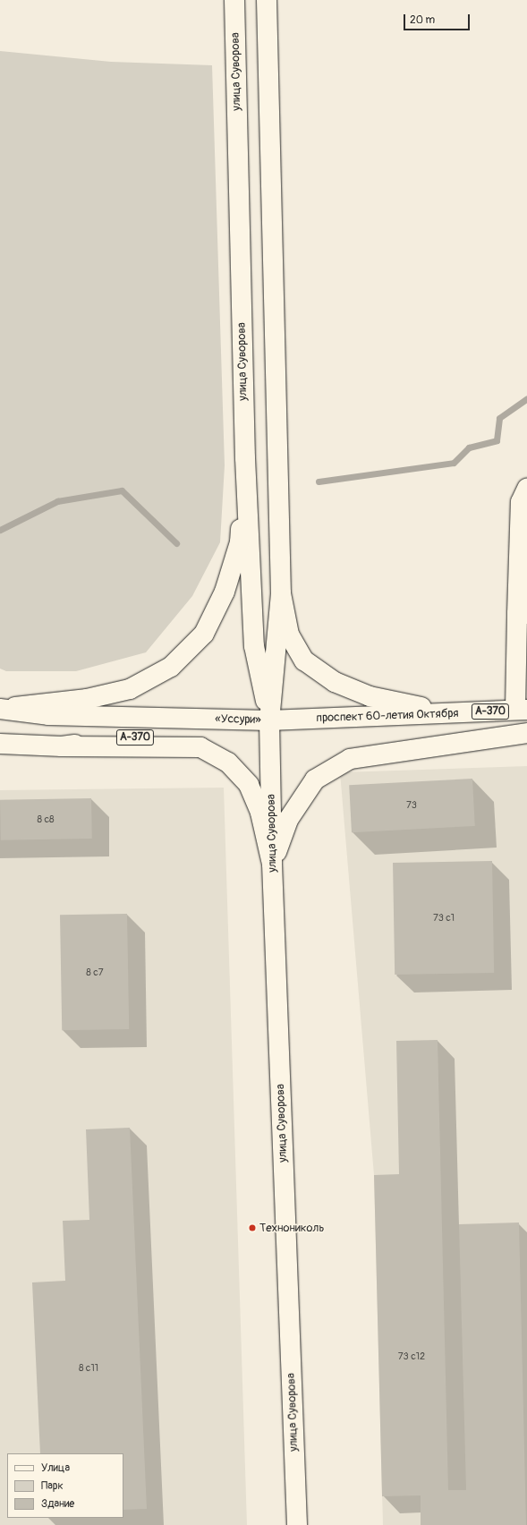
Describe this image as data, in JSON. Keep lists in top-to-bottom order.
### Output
{
  "streets": {
    "main road": [
      "улица Суворова",
      "А-370",
      "проспект 60-летия Октября",
      "«Уссури»"
    ]
  },
  "crossings": [
    ["улица Суворова", "проспект 60-летия Октября"],
    ["улица Суворова", "«Уссури»"],
    ["проспект 60-летия Октября", "«Уссури»"]
  ],
  "places": ["Технониколь"],
  "house_numbers": [
    "73",
    "8 с8",
    "73 с1",
    "8 с7",
    "73 с12",
    "8 с11"
  ],
  "legend": ["Улица", "Парк", "Здание"],
  "scale_bar": "20 m"
}
